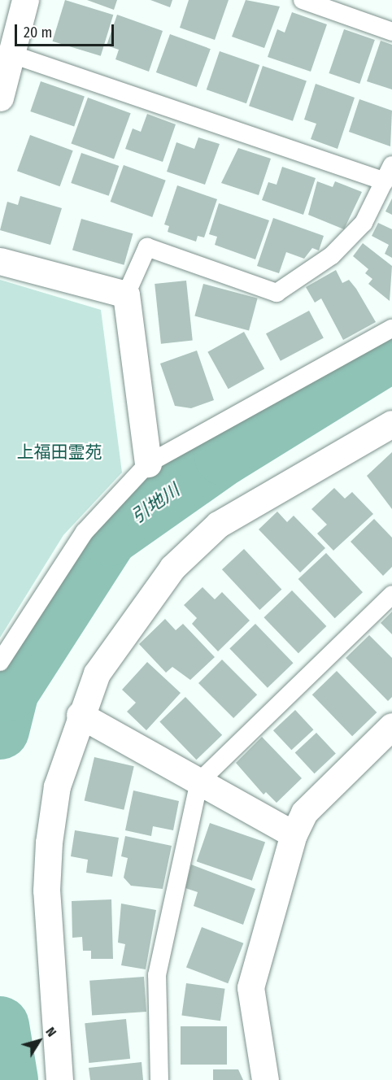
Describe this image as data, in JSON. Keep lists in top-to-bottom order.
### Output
{
  "water": ["引地川"],
  "parks": ["上福田霊苑"],
  "scale_bar": "20 m",
  "north": "top right"
}
